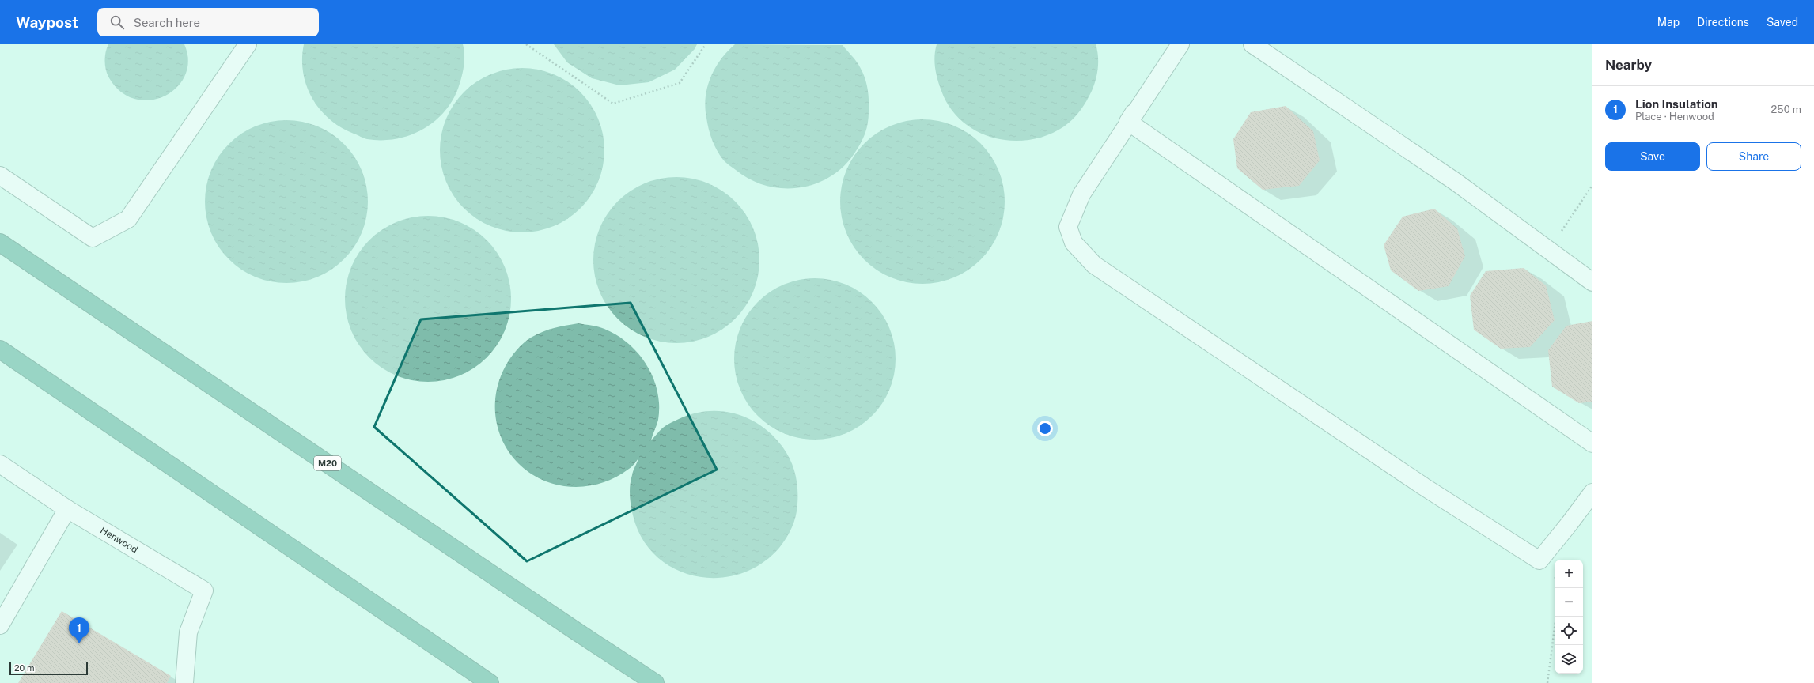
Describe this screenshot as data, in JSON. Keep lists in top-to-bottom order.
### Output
{
  "streets": {
    "highway": ["M20"],
    "street": ["Henwood"]
  },
  "scale_bar": "20 m",
  "page": {
    "header": "Waypost",
    "search": "Search here",
    "nav": ["Map", "Directions", "Saved"],
    "heading": "Nearby",
    "list": [
      {
        "mark": "1",
        "name": "Lion Insulation",
        "note": "Place · Henwood",
        "value": "250 m"
      }
    ],
    "buttons": ["Save", "Share"],
    "map_buttons": ["+", "−"],
    "pins": "1",
    "scale": "20 m"
  }
}
